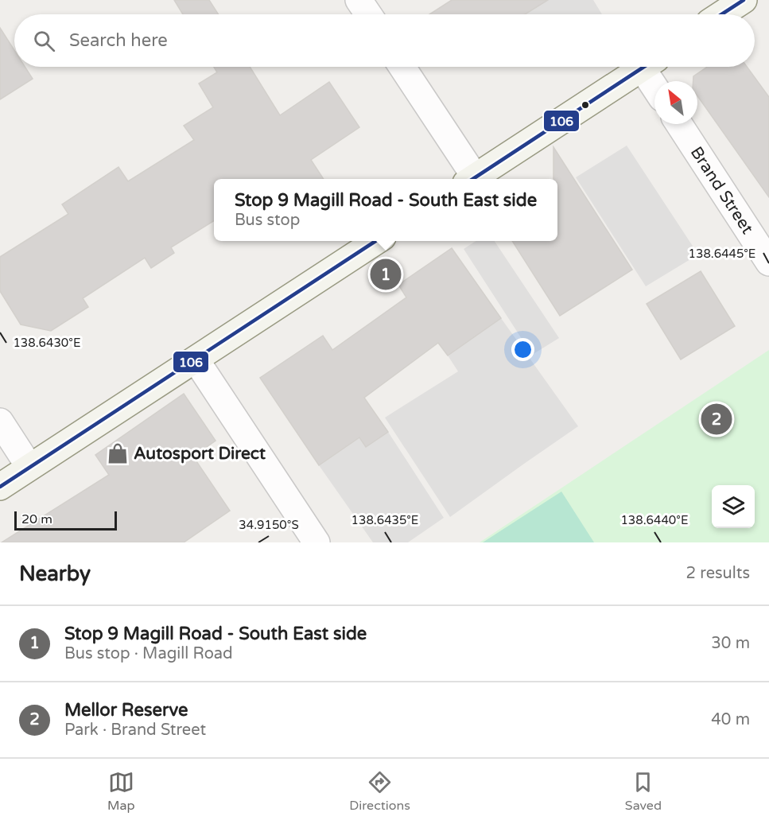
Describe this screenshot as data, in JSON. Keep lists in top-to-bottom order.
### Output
{
  "streets": {
    "street": ["Brand Street"]
  },
  "places": {
    "shop": ["Autosport Direct"]
  },
  "lines": ["transit line 106"],
  "scale_bar": "20 m",
  "north": "top left",
  "page": {
    "search": "Search here",
    "popup": ["Stop 9 Magill Road - South East side", "Bus stop"],
    "pins": ["1", "2"],
    "scale": "20 m",
    "heading": ["Nearby", "2 results"],
    "list": [
      {
        "mark": "1",
        "name": "Stop 9 Magill Road - South East side",
        "note": "Bus stop · Magill Road",
        "value": "30 m"
      },
      {
        "mark": "2",
        "name": "Mellor Reserve",
        "note": "Park · Brand Street",
        "value": "40 m"
      }
    ],
    "nav": ["Map", "Directions", "Saved"]
  },
  "coordinates": [
    "138.6445°E",
    "138.6430°E",
    "138.6435°E",
    "138.6440°E",
    "34.9150°S"
  ]
}
